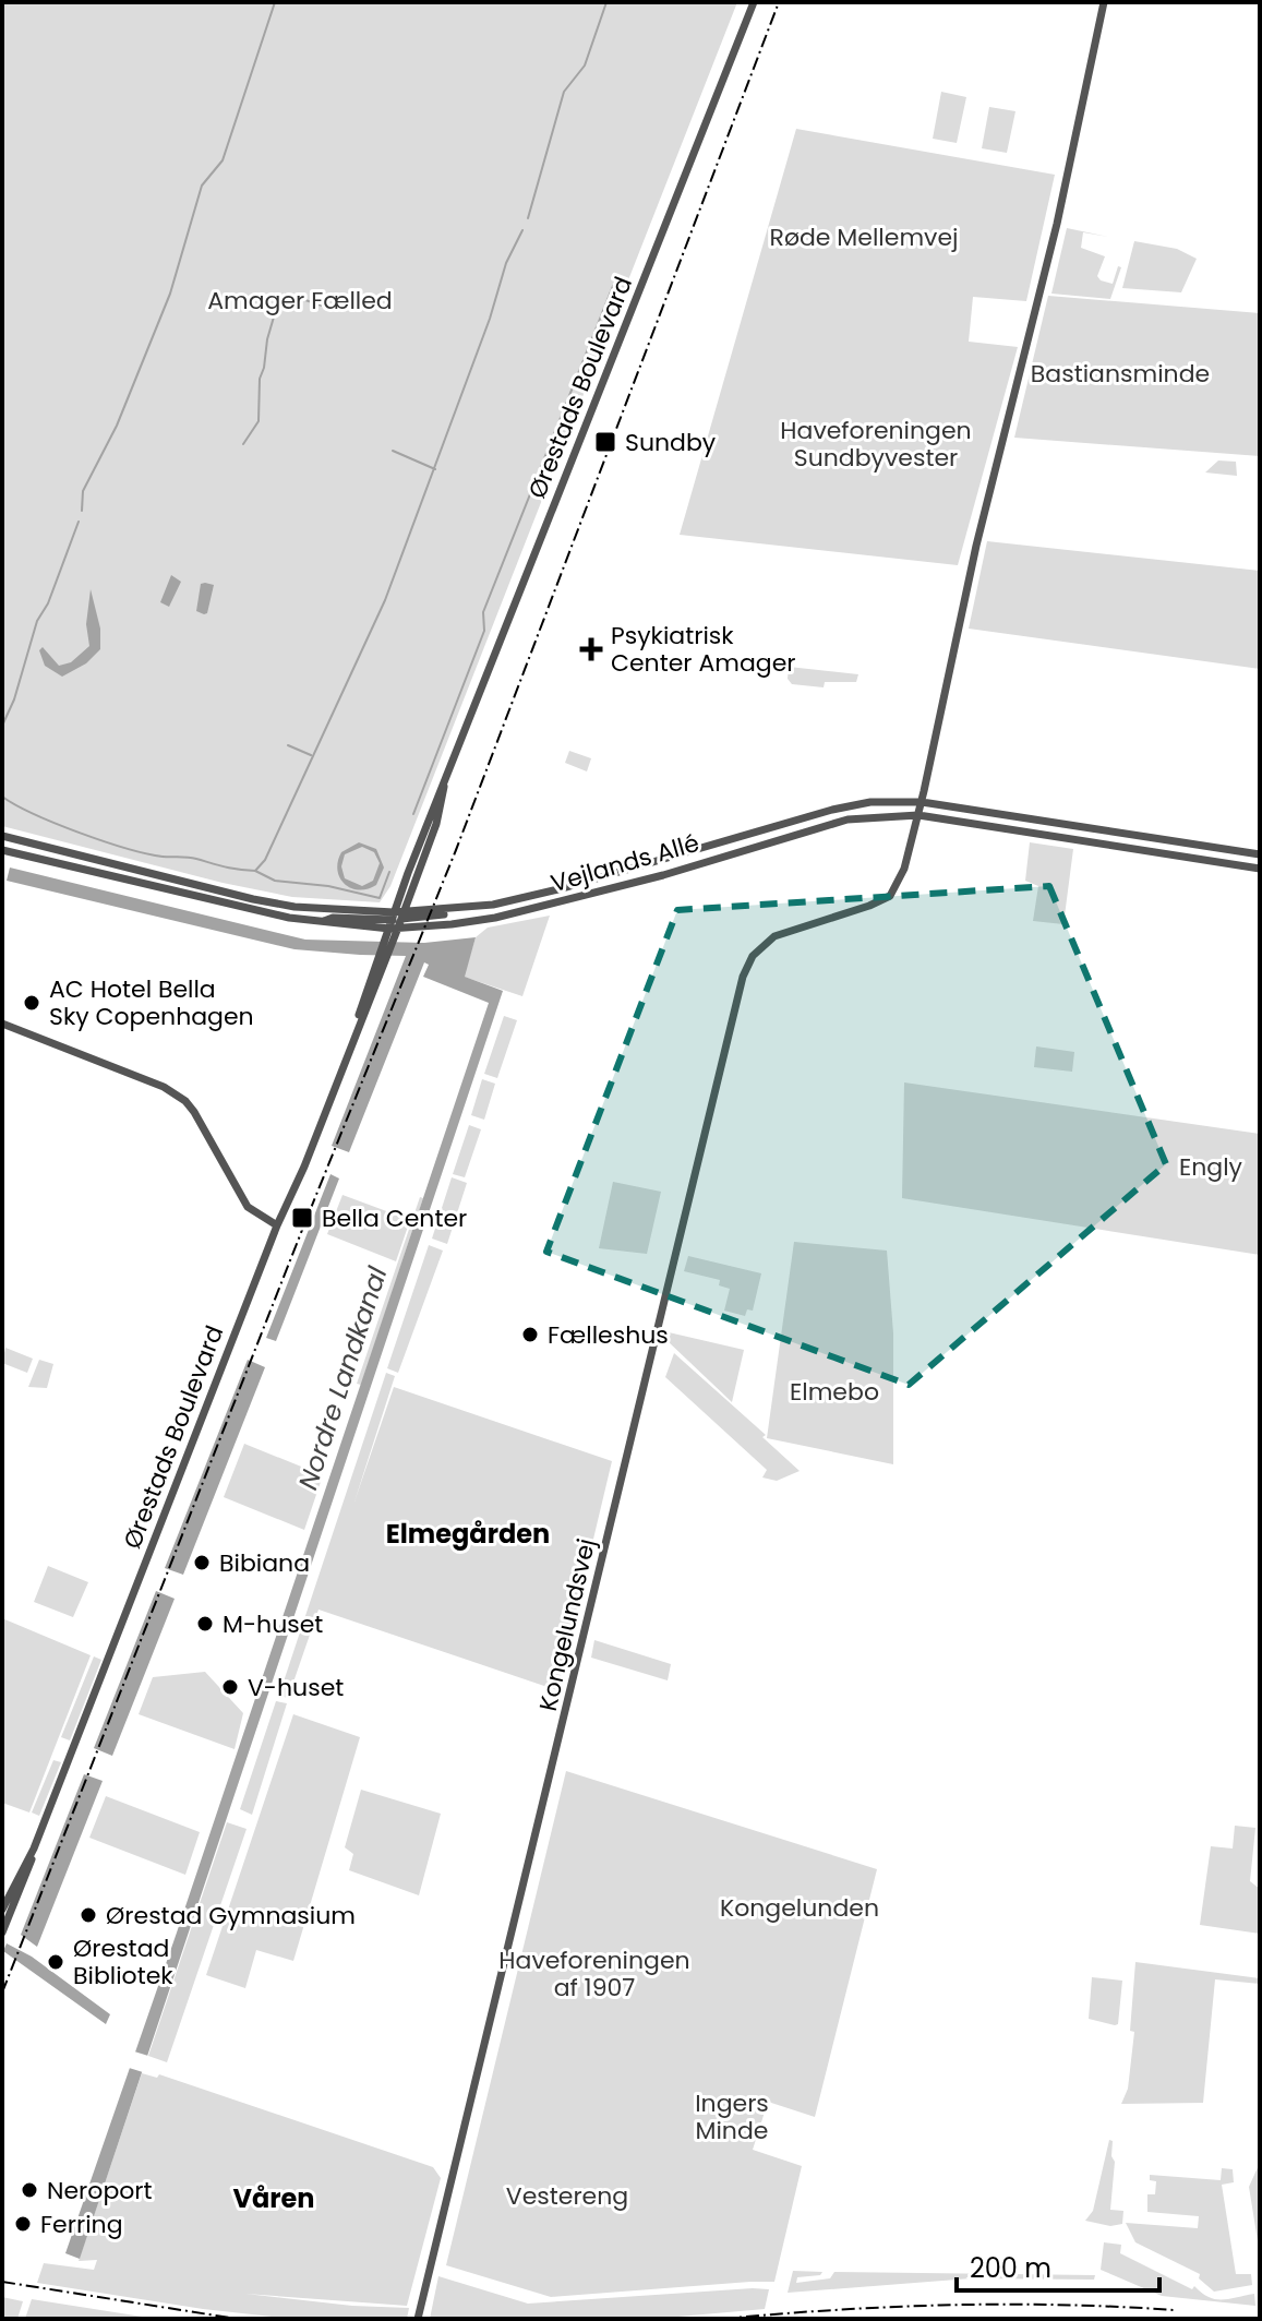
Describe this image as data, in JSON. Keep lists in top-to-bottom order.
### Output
{
  "streets": {
    "street": ["Ørestads Boulevard", "Vejlands Allé", "Kongelundsvej"]
  },
  "crossings": [
    ["Ørestads Boulevard", "Vejlands Allé"],
    ["Vejlands Allé", "Kongelundsvej"]
  ],
  "districts": ["Elmegården", "Våren"],
  "water": ["Nordre Landkanal"],
  "parks": [
    "Røde Mellemvej",
    "Amager Fælled",
    "Bastiansminde",
    "Haveforeningen Sundbyvester",
    "Engly",
    "Elmebo",
    "Kongelunden",
    "Haveforeningen af 1907",
    "Ingers Minde",
    "Vestereng"
  ],
  "places": {
    "transit": ["Sundby", "Bella Center"],
    "health": ["Psykiatrisk Center Amager"],
    "other": [
      "AC Hotel Bella Sky Copenhagen",
      "Fælleshus",
      "Bibiana",
      "M-huset",
      "V-huset",
      "Ørestad Gymnasium",
      "Ørestad Bibliotek",
      "Neroport",
      "Ferring"
    ]
  },
  "scale_bar": "200 m"
}
